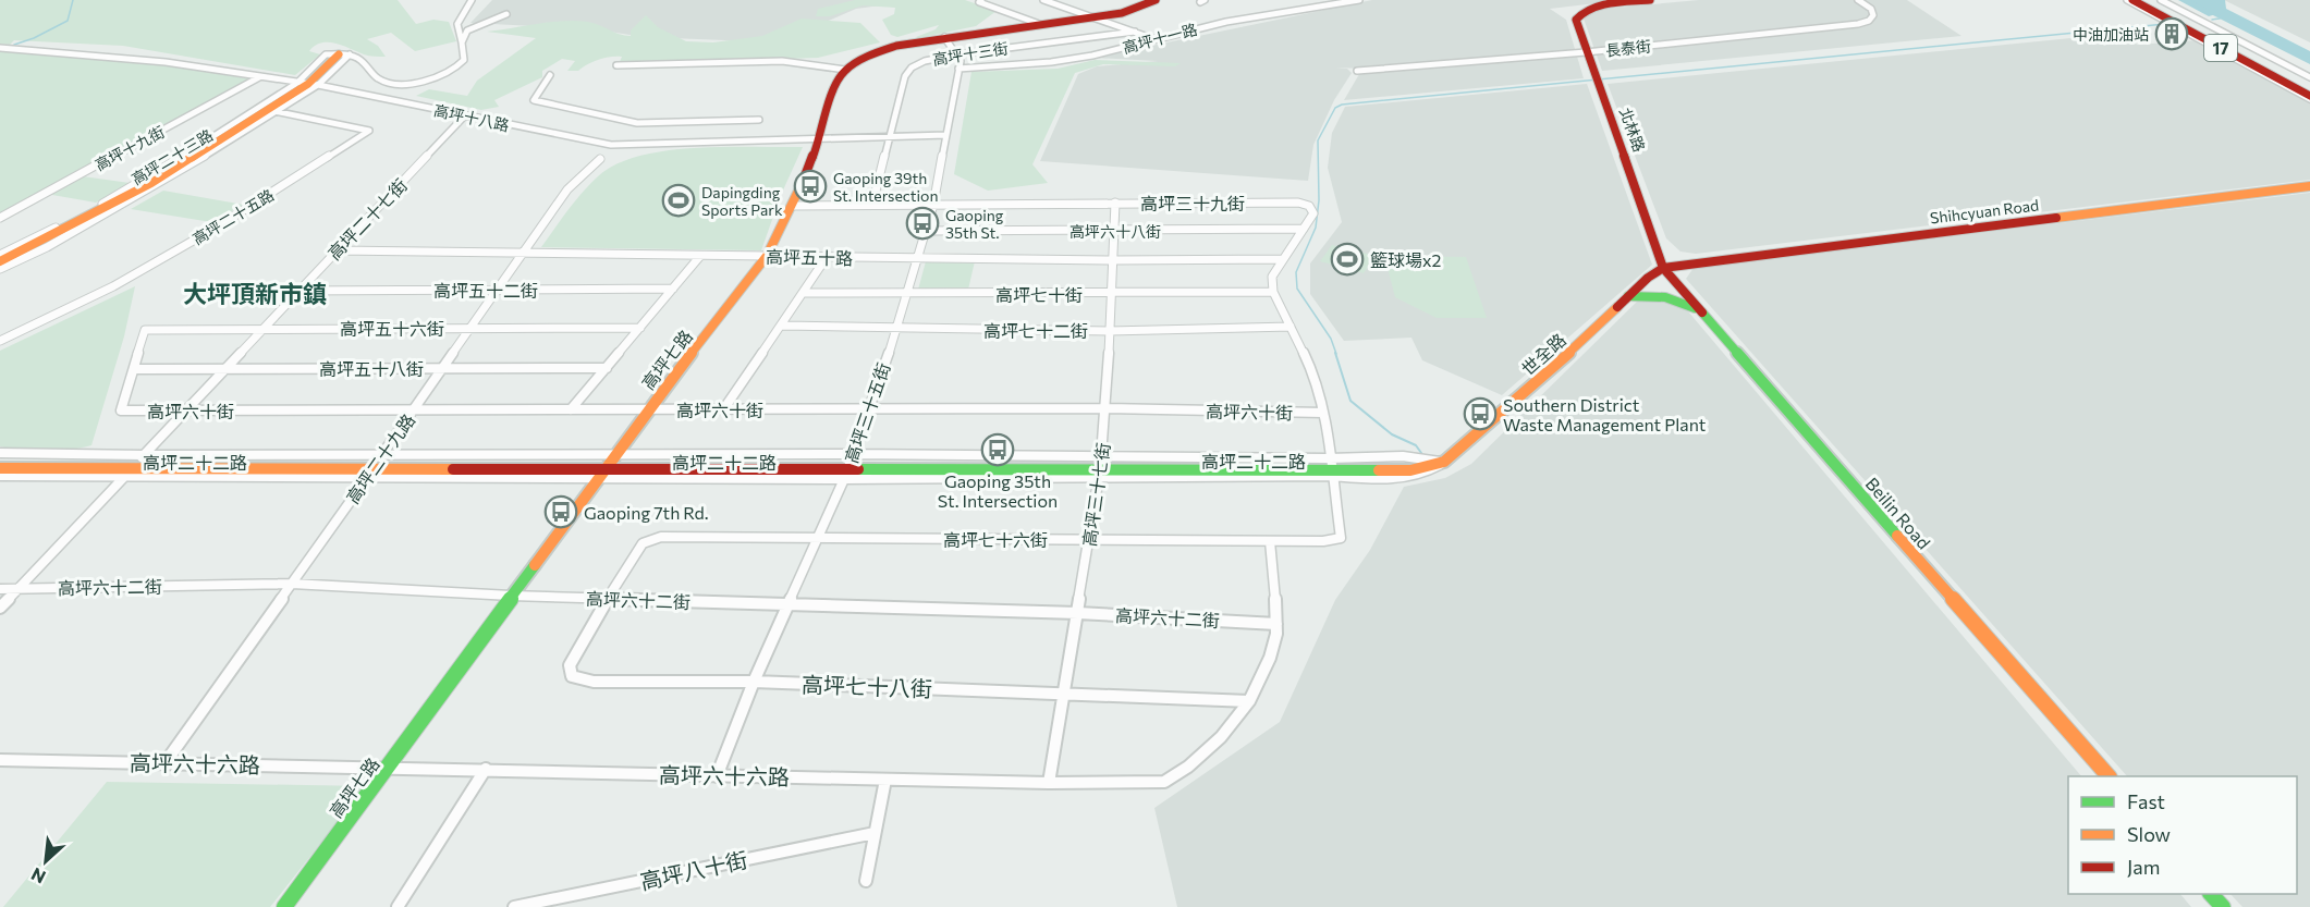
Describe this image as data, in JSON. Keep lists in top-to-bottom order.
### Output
{
  "streets": {
    "street": [
      "高坪十一路",
      "長泰街",
      "17",
      "高坪十三街",
      "高坪十八路",
      "北林路",
      "高坪十九街",
      "高坪二十三路",
      "高坪三十九街",
      "Shihcyuan Road",
      "高坪二十五路",
      "高坪二十七街",
      "高坪六十八街",
      "高坪五十路",
      "高坪五十二街",
      "高坪七十街",
      "高坪五十六街",
      "高坪七十二街",
      "世全路",
      "高坪七路",
      "高坪五十八街",
      "高坪六十街",
      "高坪三十五街",
      "高坪二十九路",
      "高坪二十二路",
      "高坪三十七街",
      "Beilin Road",
      "高坪七十六街",
      "高坪六十二街",
      "高坪七十八街",
      "高坪六十六路",
      "高坪八十街"
    ]
  },
  "crossings": [
    ["高坪十一路", "高坪三十五街"],
    ["長泰街", "北林路"],
    ["高坪十三街", "高坪十八路"],
    ["高坪十三街", "高坪三十九街"],
    ["高坪十三街", "高坪三十五街"],
    ["高坪十八路", "高坪十九街"],
    ["高坪十八路", "高坪二十三路"],
    ["高坪十八路", "高坪二十七街"],
    ["高坪十八路", "高坪七路"],
    ["高坪十八路", "高坪三十五街"],
    ["北林路", "Shihcyuan Road"],
    ["北林路", "世全路"],
    ["北林路", "Beilin Road"],
    ["高坪二十三路", "高坪二十五路"],
    ["高坪三十九街", "高坪六十八街"],
    ["高坪三十九街", "高坪七路"],
    ["高坪三十九街", "高坪三十五街"],
    ["高坪三十九街", "高坪三十七街"],
    ["Shihcyuan Road", "世全路"],
    ["Shihcyuan Road", "Beilin Road"],
    ["高坪二十七街", "高坪五十路"],
    ["高坪二十七街", "高坪五十二街"],
    ["高坪二十七街", "高坪五十六街"],
    ["高坪二十七街", "高坪五十八街"],
    ["高坪二十七街", "高坪六十街"],
    ["高坪二十七街", "高坪二十二路"],
    ["高坪二十七街", "高坪六十二街"],
    ["高坪六十八街", "高坪三十五街"],
    ["高坪六十八街", "高坪三十七街"],
    ["高坪五十路", "高坪七路"],
    ["高坪五十路", "高坪三十五街"],
    ["高坪五十路", "高坪二十九路"],
    ["高坪五十路", "高坪三十七街"],
    ["高坪五十二街", "高坪二十九路"],
    ["高坪七十街", "高坪三十五街"],
    ["高坪七十街", "高坪三十七街"],
    ["高坪五十六街", "高坪六十街"],
    ["高坪五十六街", "高坪二十九路"],
    ["高坪七十二街", "高坪三十五街"],
    ["高坪七十二街", "高坪三十七街"],
    ["世全路", "高坪二十二路"],
    ["世全路", "Beilin Road"],
    ["高坪七路", "高坪六十街"],
    ["高坪七路", "高坪二十二路"],
    ["高坪七路", "高坪六十二街"],
    ["高坪七路", "高坪六十六路"],
    ["高坪五十八街", "高坪六十街"],
    ["高坪五十八街", "高坪二十九路"],
    ["高坪六十街", "高坪三十五街"],
    ["高坪六十街", "高坪二十九路"],
    ["高坪六十街", "高坪三十七街"],
    ["高坪三十五街", "高坪二十二路"],
    ["高坪三十五街", "高坪七十六街"],
    ["高坪三十五街", "高坪六十二街"],
    ["高坪三十五街", "高坪七十八街"],
    ["高坪三十五街", "高坪六十六路"],
    ["高坪二十九路", "高坪二十二路"],
    ["高坪二十九路", "高坪六十二街"],
    ["高坪二十九路", "高坪六十六路"],
    ["高坪二十二路", "高坪三十七街"],
    ["高坪二十二路", "高坪七十六街"],
    ["高坪三十七街", "高坪七十六街"],
    ["高坪三十七街", "高坪六十二街"],
    ["高坪三十七街", "高坪七十八街"],
    ["高坪三十七街", "高坪六十六路"],
    ["高坪七十六街", "高坪六十二街"],
    ["高坪七十六街", "高坪七十八街"],
    ["高坪七十六街", "高坪六十六路"],
    ["高坪六十二街", "高坪七十八街"],
    ["高坪六十二街", "高坪六十六路"],
    ["高坪七十八街", "高坪六十六路"]
  ],
  "districts": ["大坪頂新市鎮"],
  "places": {
    "building": ["中油加油站"],
    "bus stop": [
      "Gaoping 39th St. Intersection",
      "Gaoping 35th St.",
      "Southern District Waste Management Plant",
      "Gaoping 35th St. Intersection",
      "Gaoping 7th Rd."
    ],
    "sports": ["Dapingding Sports Park", "籃球場x2"]
  },
  "legend": ["Fast", "Slow", "Jam"],
  "north": "bottom left"
}
